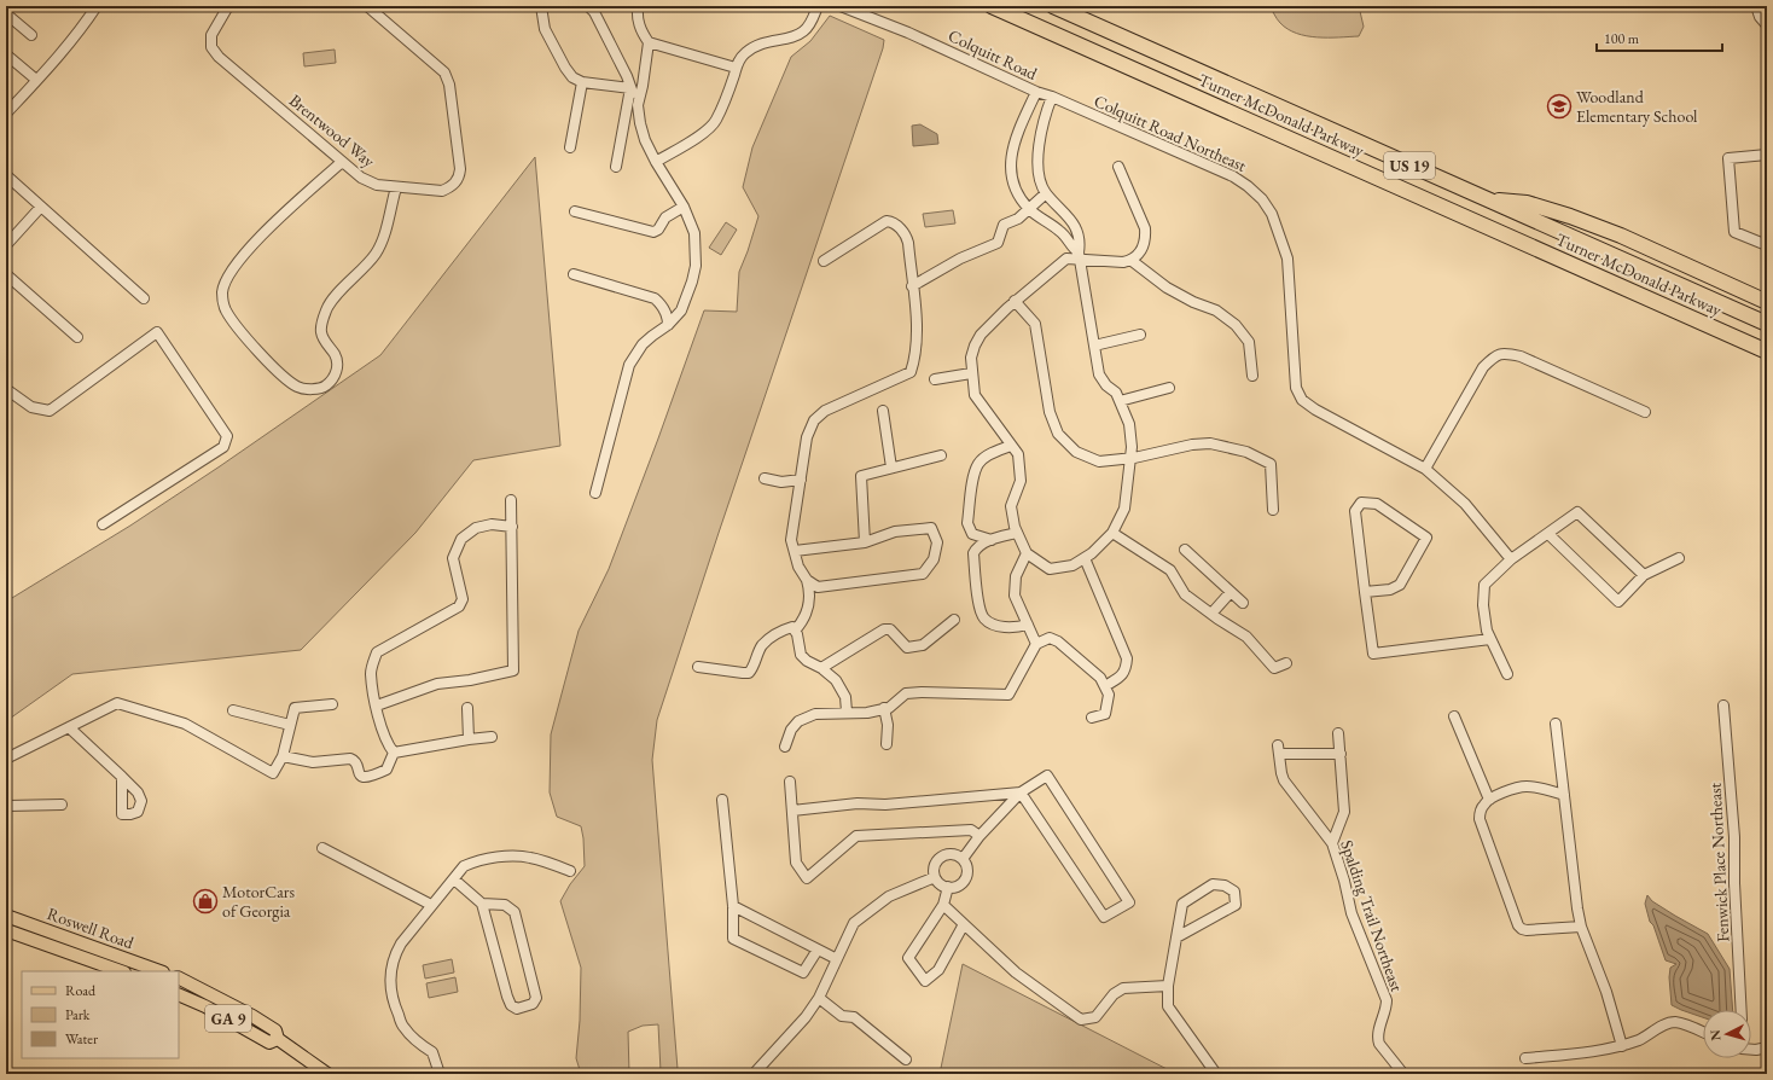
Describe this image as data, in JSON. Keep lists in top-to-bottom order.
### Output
{
  "streets": {
    "highway": ["Turner McDonald Parkway", "US 19"],
    "main road": ["Roswell Road", "GA 9"],
    "street": [
      "Colquitt Road",
      "Brentwood Way",
      "Colquitt Road Northeast",
      "Fenwick Place Northeast",
      "Spalding Trail Northeast"
    ]
  },
  "crossings": [
    ["Colquitt Road", "Colquitt Road Northeast"]
  ],
  "places": {
    "school or university": ["Woodland Elementary School"],
    "shop": ["MotorCars of Georgia"]
  },
  "legend": ["Road", "Park", "Water"],
  "scale_bar": "100 m",
  "north": "left"
}
